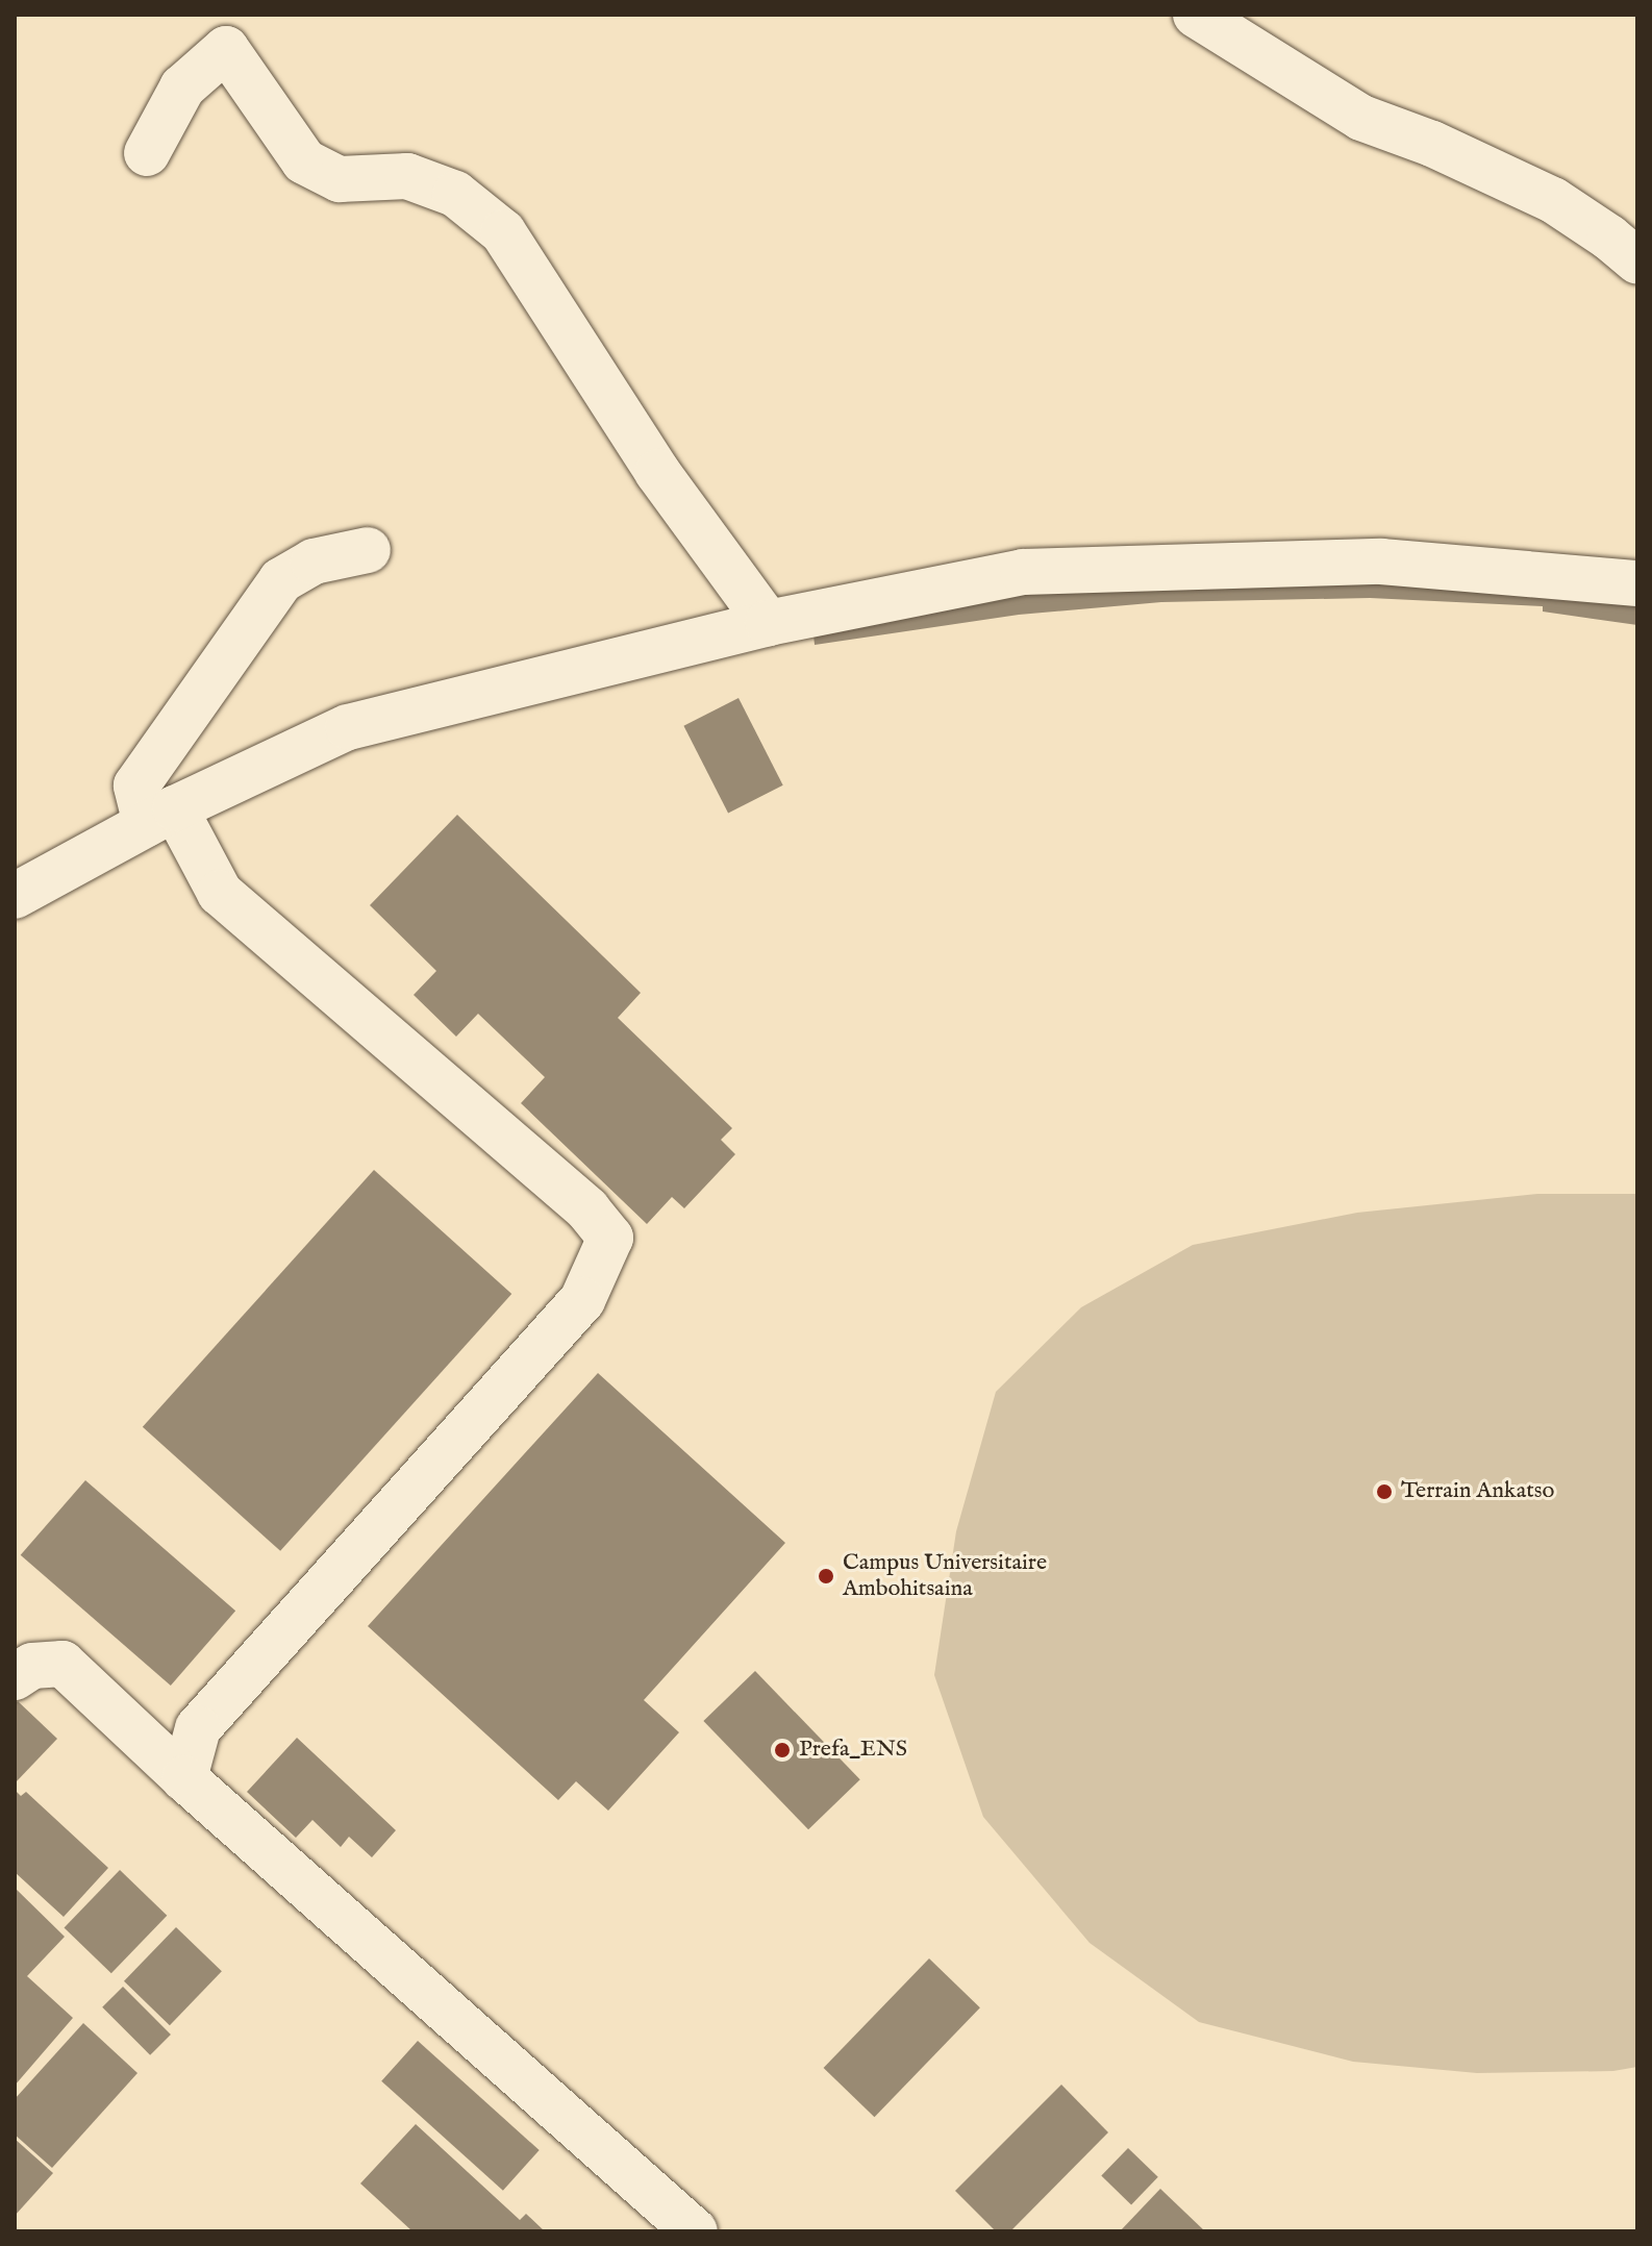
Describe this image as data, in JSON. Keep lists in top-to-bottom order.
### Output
{
  "places": ["Terrain Ankatso", "Campus Universitaire Ambohitsaina", "Prefa_ENS"]
}
